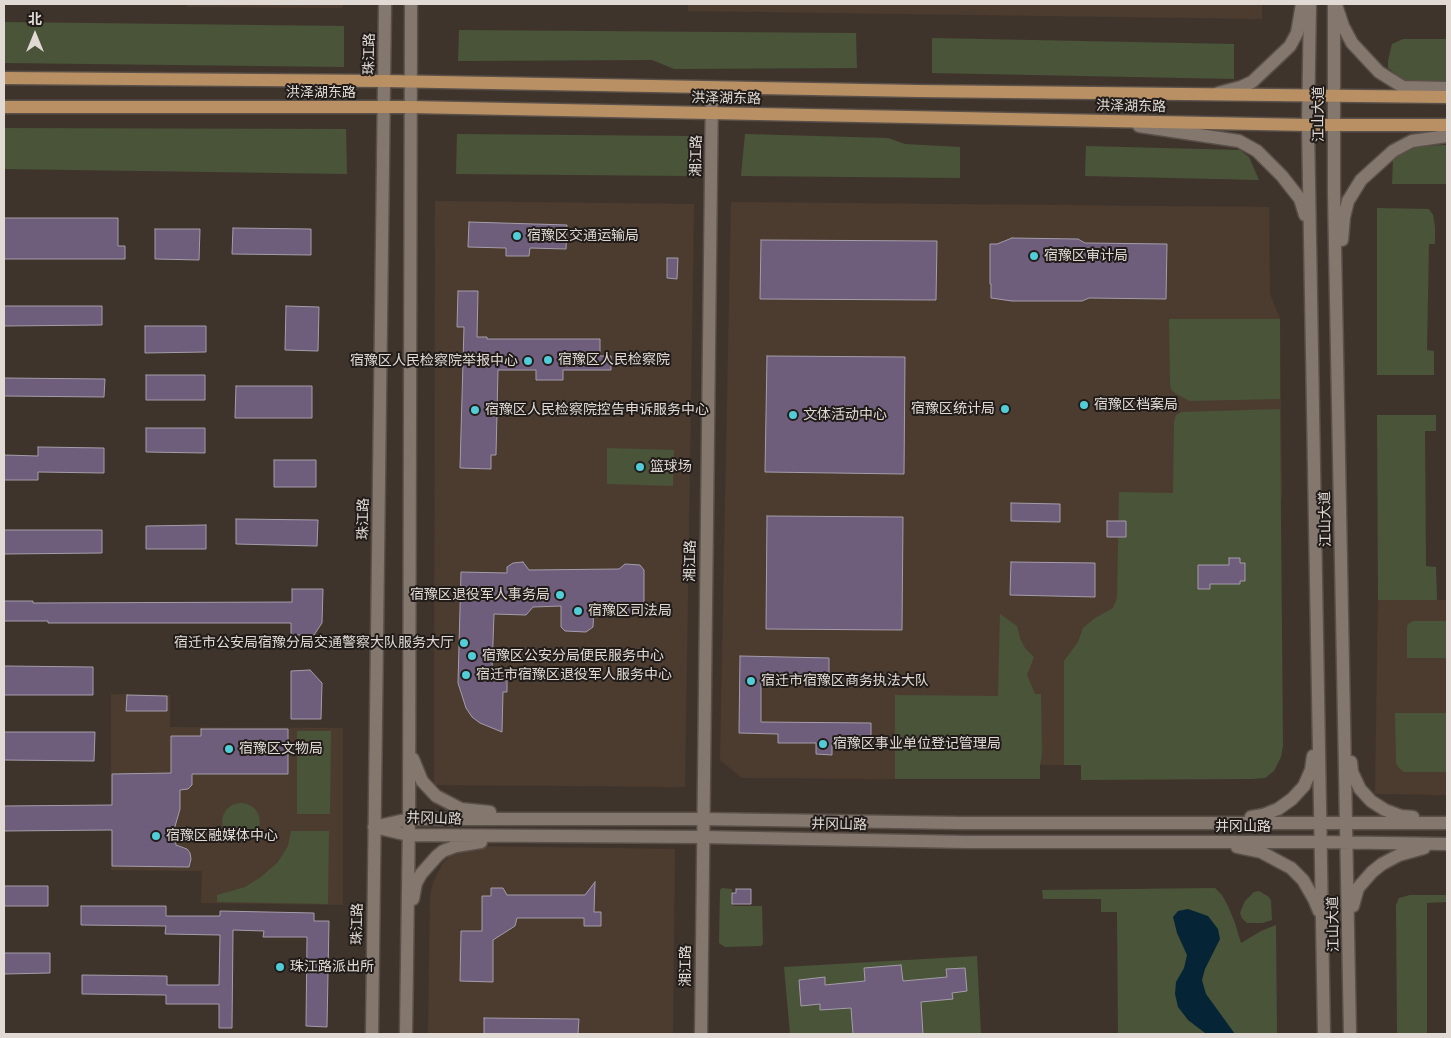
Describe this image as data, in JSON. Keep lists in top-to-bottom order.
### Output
{
  "streets": {
    "main road": ["洪泽湖东路"],
    "street": [
      "珠江路",
      "江山大道",
      "湘江路",
      "井冈山路"
    ]
  },
  "crossings": [
    ["珠江路", "洪泽湖东路"],
    ["珠江路", "井冈山路"],
    ["洪泽湖东路", "江山大道"],
    ["洪泽湖东路", "湘江路"],
    ["江山大道", "井冈山路"],
    ["湘江路", "井冈山路"]
  ],
  "places": [
    "宿豫区交通运输局",
    "宿豫区审计局",
    "宿豫区人民检察院",
    "宿豫区人民检察院举报中心",
    "宿豫区档案局",
    "宿豫区统计局",
    "宿豫区人民检察院控告申诉服务中心",
    "文体活动中心",
    "篮球场",
    "宿豫区退役军人事务局",
    "宿豫区司法局",
    "宿迁市公安局宿豫分局交通警察大队服务大厅",
    "宿豫区公安分局便民服务中心",
    "宿迁市宿豫区退役军人服务中心",
    "宿迁市宿豫区商务执法大队",
    "宿豫区事业单位登记管理局",
    "宿豫区文物局",
    "宿豫区融媒体中心",
    "珠江路派出所"
  ],
  "north": "top"
}
